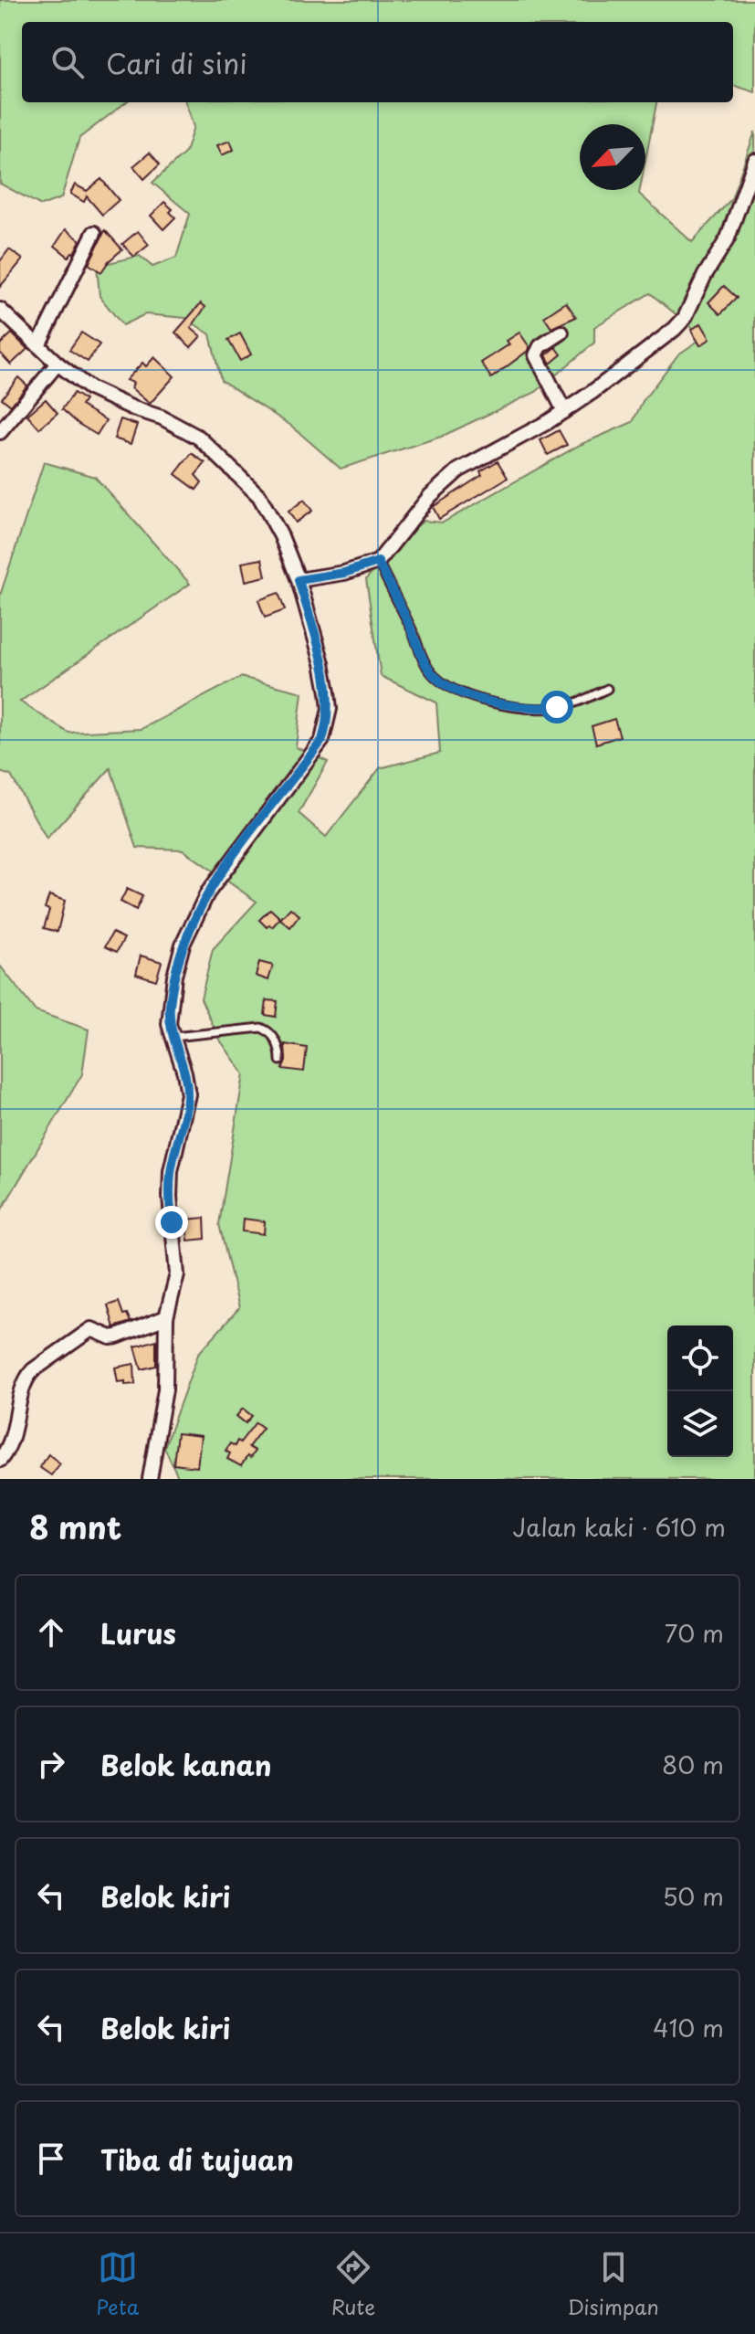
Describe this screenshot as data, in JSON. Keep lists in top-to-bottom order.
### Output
{
  "north": "bottom left",
  "page": {
    "search": "Cari di sini",
    "heading": ["8 mnt", "Jalan kaki · 610 m"],
    "list": [
      ["Lurus", "70 m"],
      ["Belok kanan", "80 m"],
      ["Belok kiri", "50 m"],
      ["Belok kiri", "410 m"],
      "Tiba di tujuan"
    ],
    "nav": ["Peta", "Rute", "Disimpan"]
  }
}
